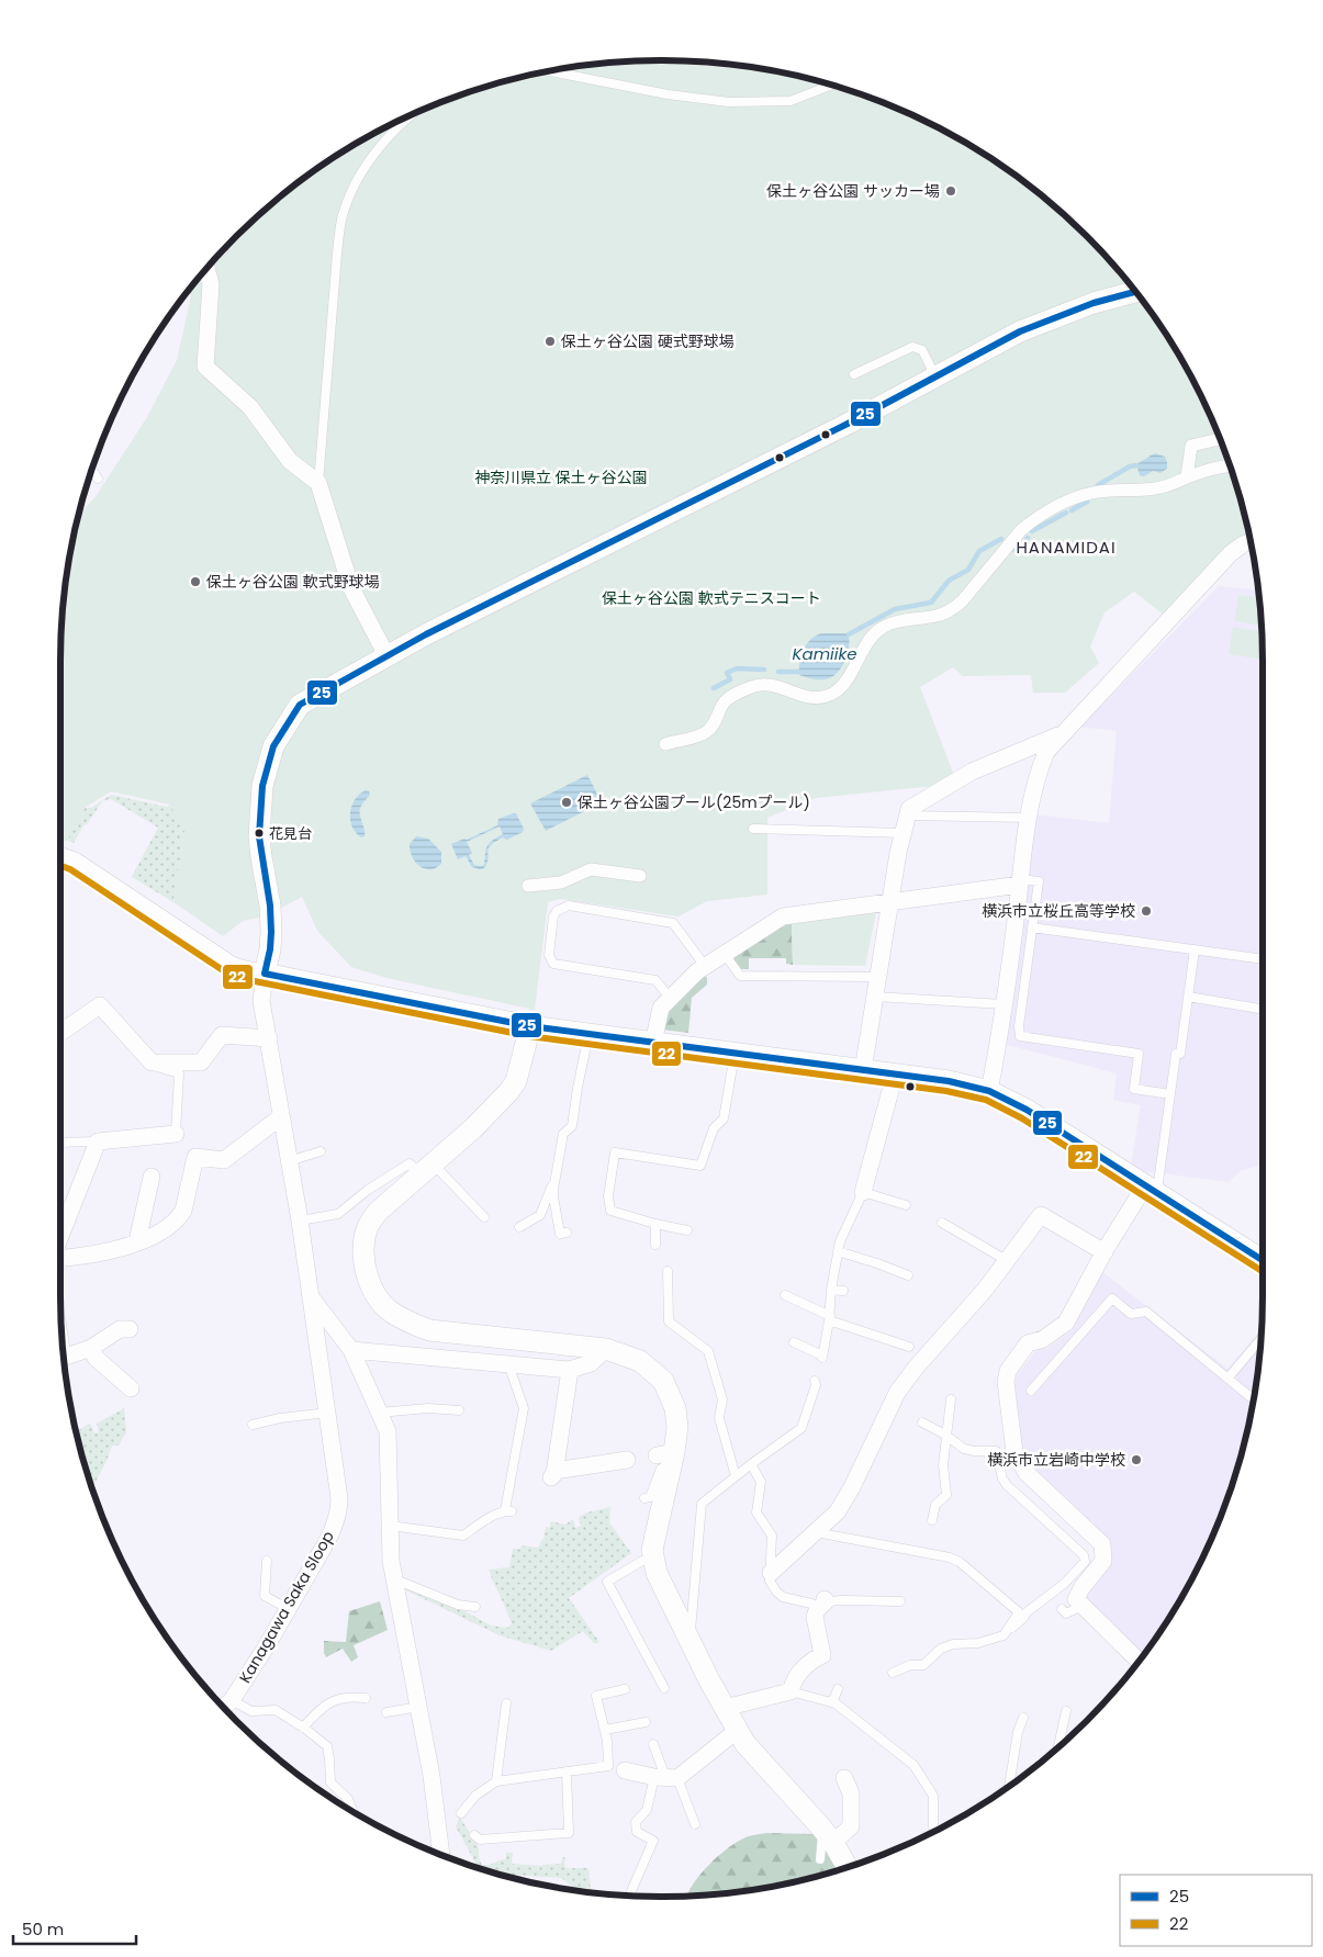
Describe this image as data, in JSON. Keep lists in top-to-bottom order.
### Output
{
  "streets": {
    "street": ["Kanagawa Saka Sloop"]
  },
  "districts": ["HANAMIDAI"],
  "water": ["Kamiike"],
  "parks": ["神奈川県立 保土ヶ谷公園", "保土ヶ谷公園 軟式テニスコート"],
  "places": [
    "保土ヶ谷公園 サッカー場",
    "保土ヶ谷公園 硬式野球場",
    "保土ヶ谷公園 軟式野球場",
    "保土ヶ谷公園プール(25mプール)",
    "花見台",
    "横浜市立桜丘高等学校",
    "横浜市立岩崎中学校"
  ],
  "lines": ["transit line 25", "transit line 22"],
  "legend": ["25", "22"],
  "scale_bar": "50 m"
}
